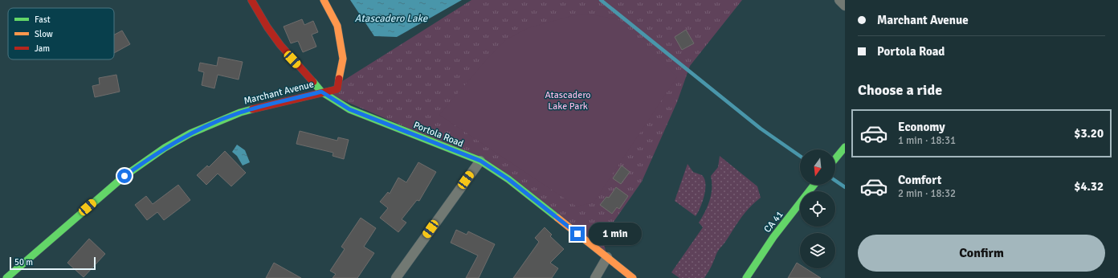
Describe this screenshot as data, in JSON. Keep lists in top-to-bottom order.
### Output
{
  "streets": {
    "street": ["Marchant Avenue", "Portola Road", "CA 41"]
  },
  "crossings": [
    ["Marchant Avenue", "Portola Road"]
  ],
  "water": ["Atascadero Lake"],
  "parks": ["Atascadero Lake Park"],
  "legend": ["Fast", "Slow", "Jam"],
  "scale_bar": "50 m",
  "north": "bottom",
  "page": {
    "banner": ["Marchant Avenue", "Portola Road"],
    "heading": "Choose a ride",
    "list": [
      {
        "name": "Economy",
        "note": "1 min · 18:31",
        "value": "$3.20"
      },
      {
        "name": "Comfort",
        "note": "2 min · 18:32",
        "value": "$4.32"
      }
    ],
    "bubble": "1 min",
    "buttons": "Confirm",
    "scale": "50 m"
  }
}
